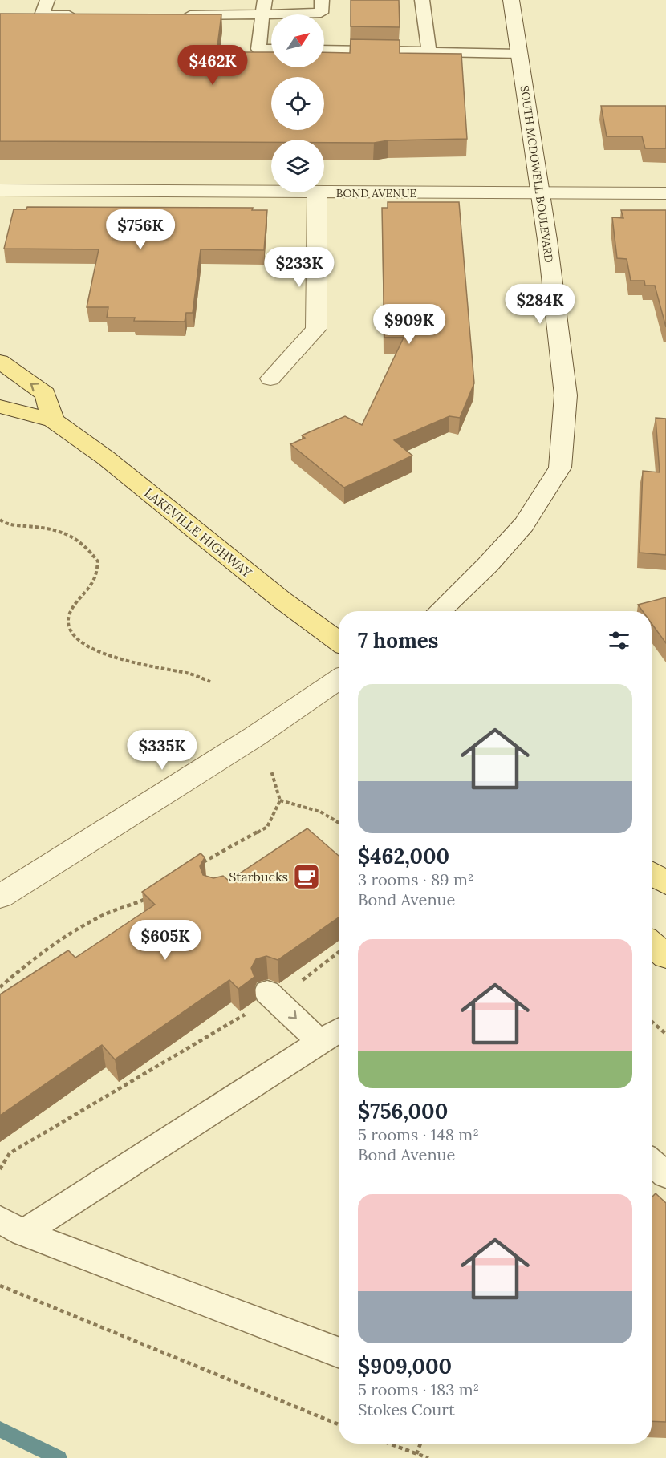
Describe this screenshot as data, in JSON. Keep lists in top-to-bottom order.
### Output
{
  "streets": {
    "main road": ["LAKEVILLE HIGHWAY"],
    "street": ["SOUTH MCDOWELL BOULEVARD", "BOND AVENUE"]
  },
  "crossings": [
    ["SOUTH MCDOWELL BOULEVARD", "BOND AVENUE"]
  ],
  "places": {
    "cafe": ["Starbucks"]
  },
  "north": "top right",
  "page": {
    "price": [
      "$462K",
      "$756K",
      "$233K",
      "$284K",
      "$909K",
      "$335K",
      "$605K"
    ],
    "heading": "7 homes",
    "list": [
      {
        "name": "$462,000",
        "note": "3 rooms · 89 m² · Bond Avenue"
      },
      {
        "name": "$756,000",
        "note": "5 rooms · 148 m² · Bond Avenue"
      },
      {
        "name": "$909,000",
        "note": "5 rooms · 183 m² · Stokes Court"
      }
    ]
  }
}
